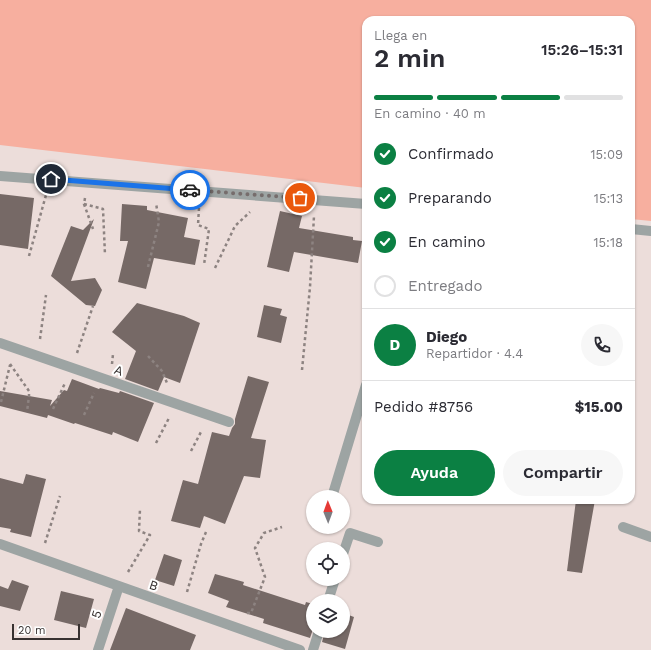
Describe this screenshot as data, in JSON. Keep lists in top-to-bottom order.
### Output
{
  "streets": {
    "street": ["A", "B", "5"]
  },
  "crossings": [
    ["B", "5"]
  ],
  "scale_bar": "20 m",
  "north": "top",
  "page": {
    "heading": ["2 min", "Llega en", "15:26–15:31"],
    "panel": [
      "Diego",
      "Repartidor · 4.4",
      "Pedido #8756",
      "$15.00"
    ],
    "bar": "En camino · 40 m",
    "list": [
      ["Confirmado", "15:09"],
      ["Preparando", "15:13"],
      ["En camino", "15:18"],
      "Entregado"
    ],
    "round": "D",
    "buttons": ["Ayuda", "Compartir"],
    "scale": "20 m"
  }
}
